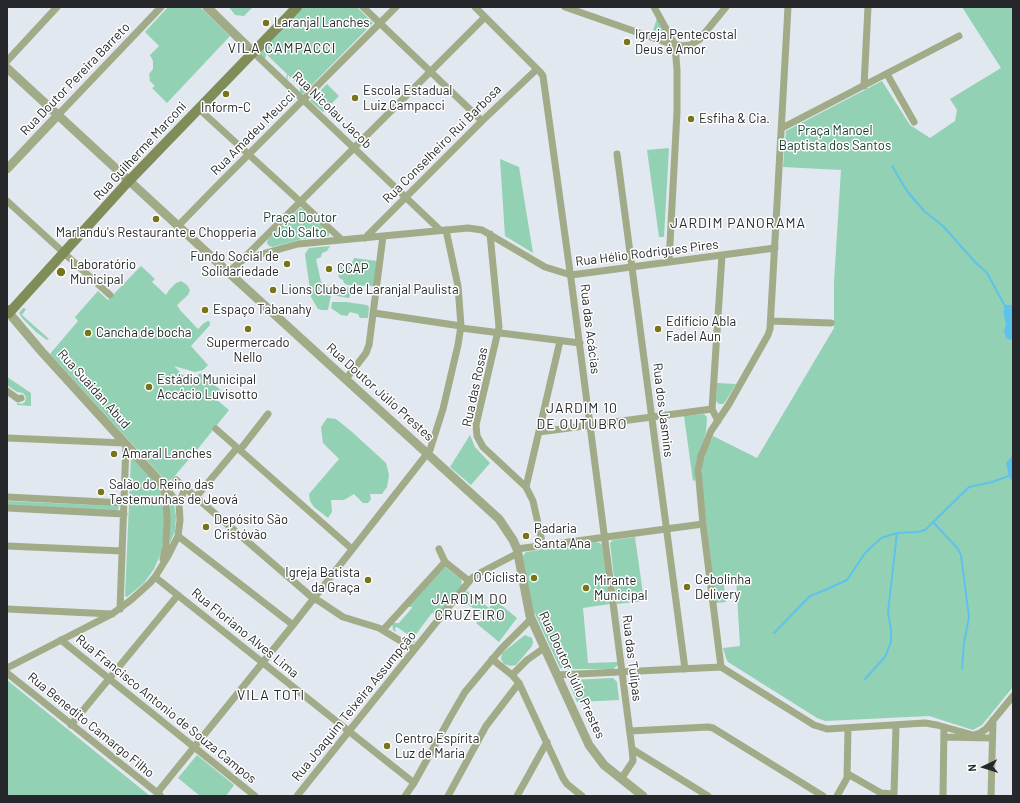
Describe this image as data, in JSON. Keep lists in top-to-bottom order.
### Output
{
  "streets": {
    "main road": ["Rua Guilherme Marconi"],
    "street": [
      "Rua Doutor Pereira Barreto",
      "Rua Nicolau Jacob",
      "Rua Amadeu Meucci",
      "Rua Conselheiro Rui Barbosa",
      "Rua Hélio Rodrigues Pires",
      "Rua das Acácias",
      "Rua das Rosas",
      "Rua Suaidan Abud",
      "Rua Doutor Júlio Prestes",
      "Rua dos Jasmins",
      "Rua Floriano Alves Lima",
      "Rua das Tulipas",
      "Rua Joaquim Teixeira Assumpção",
      "Rua Francisco Antonio de Souza Campos",
      "Rua Benedito Camargo Filho"
    ]
  },
  "crossings": [
    ["Rua Doutor Pereira Barreto", "Rua Doutor Júlio Prestes"],
    ["Rua Nicolau Jacob", "Rua Amadeu Meucci"],
    ["Rua Nicolau Jacob", "Rua Conselheiro Rui Barbosa"],
    ["Rua Nicolau Jacob", "Rua Guilherme Marconi"],
    ["Rua Nicolau Jacob", "Rua Hélio Rodrigues Pires"],
    ["Rua Amadeu Meucci", "Rua Doutor Júlio Prestes"],
    ["Rua Conselheiro Rui Barbosa", "Rua Hélio Rodrigues Pires"],
    ["Rua Conselheiro Rui Barbosa", "Rua das Acácias"],
    ["Rua Guilherme Marconi", "Rua Suaidan Abud"],
    ["Rua Guilherme Marconi", "Rua Doutor Júlio Prestes"],
    ["Rua Hélio Rodrigues Pires", "Rua das Acácias"],
    ["Rua Hélio Rodrigues Pires", "Rua das Rosas"],
    ["Rua Hélio Rodrigues Pires", "Rua Doutor Júlio Prestes"],
    ["Rua Hélio Rodrigues Pires", "Rua dos Jasmins"],
    ["Rua das Acácias", "Rua das Tulipas"],
    ["Rua Doutor Júlio Prestes", "Rua Joaquim Teixeira Assumpção"],
    ["Rua Floriano Alves Lima", "Rua Joaquim Teixeira Assumpção"]
  ],
  "districts": [
    "VILA CAMPACCI",
    "JARDIM PANORAMA",
    "JARDIM 10 DE OUTUBRO",
    "JARDIM DO CRUZEIRO",
    "VILA TOTI"
  ],
  "parks": ["Praça Manoel Baptista dos Santos", "Praça Doutor Job Salto"],
  "places": [
    "Laranjal Lanches",
    "Igreja Pentecostal Deus é Amor",
    "Inform-C",
    "Escola Estadual Luiz Campacci",
    "Esfiha & Cia.",
    "Marlandu's Restaurante e Chopperia",
    "Fundo Social de Solidariedade",
    "CCAP",
    "Laboratório Municipal",
    "Lions Clube de Laranjal Paulista",
    "Espaço Tabanahy",
    "Supermercado Nello",
    "Edifício Abla Fadel Aun",
    "Cancha de bocha",
    "Estádio Municipal Accácio Luvisotto",
    "Amaral Lanches",
    "Salão do Reino das Testemunhas de Jeová",
    "Depósito São Cristóvão",
    "Padaria Santa Ana",
    "O Ciclista",
    "Igreja Batista da Graça",
    "Cebolinha Delivery",
    "Mirante Municipal",
    "Centro Espírita Luz de Maria"
  ],
  "north": "left"
}
